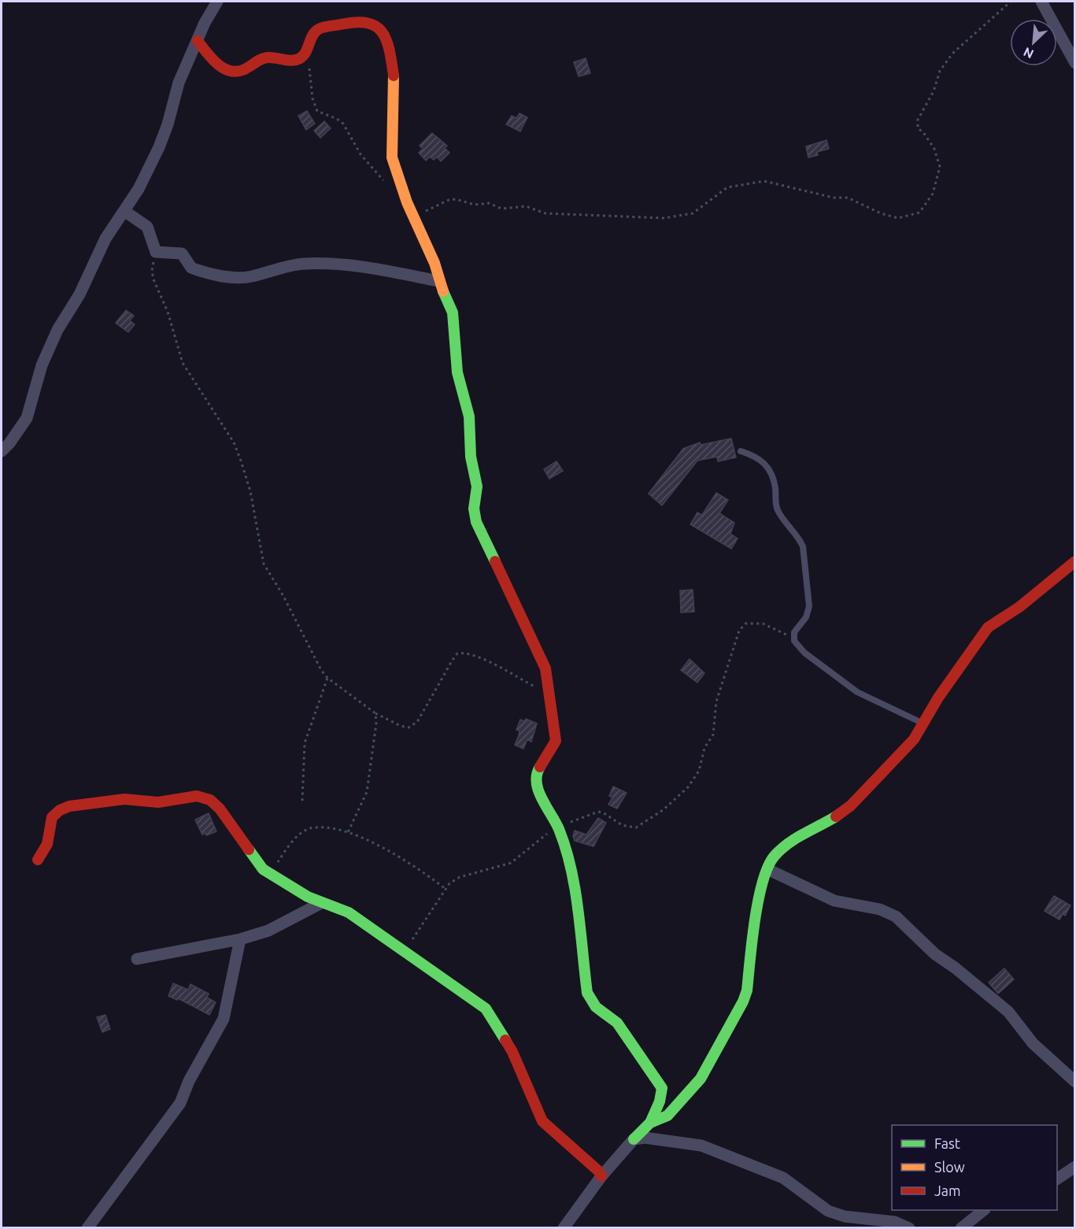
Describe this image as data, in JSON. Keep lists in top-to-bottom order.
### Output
{
  "legend": ["Fast", "Slow", "Jam"],
  "north": "bottom left"
}
